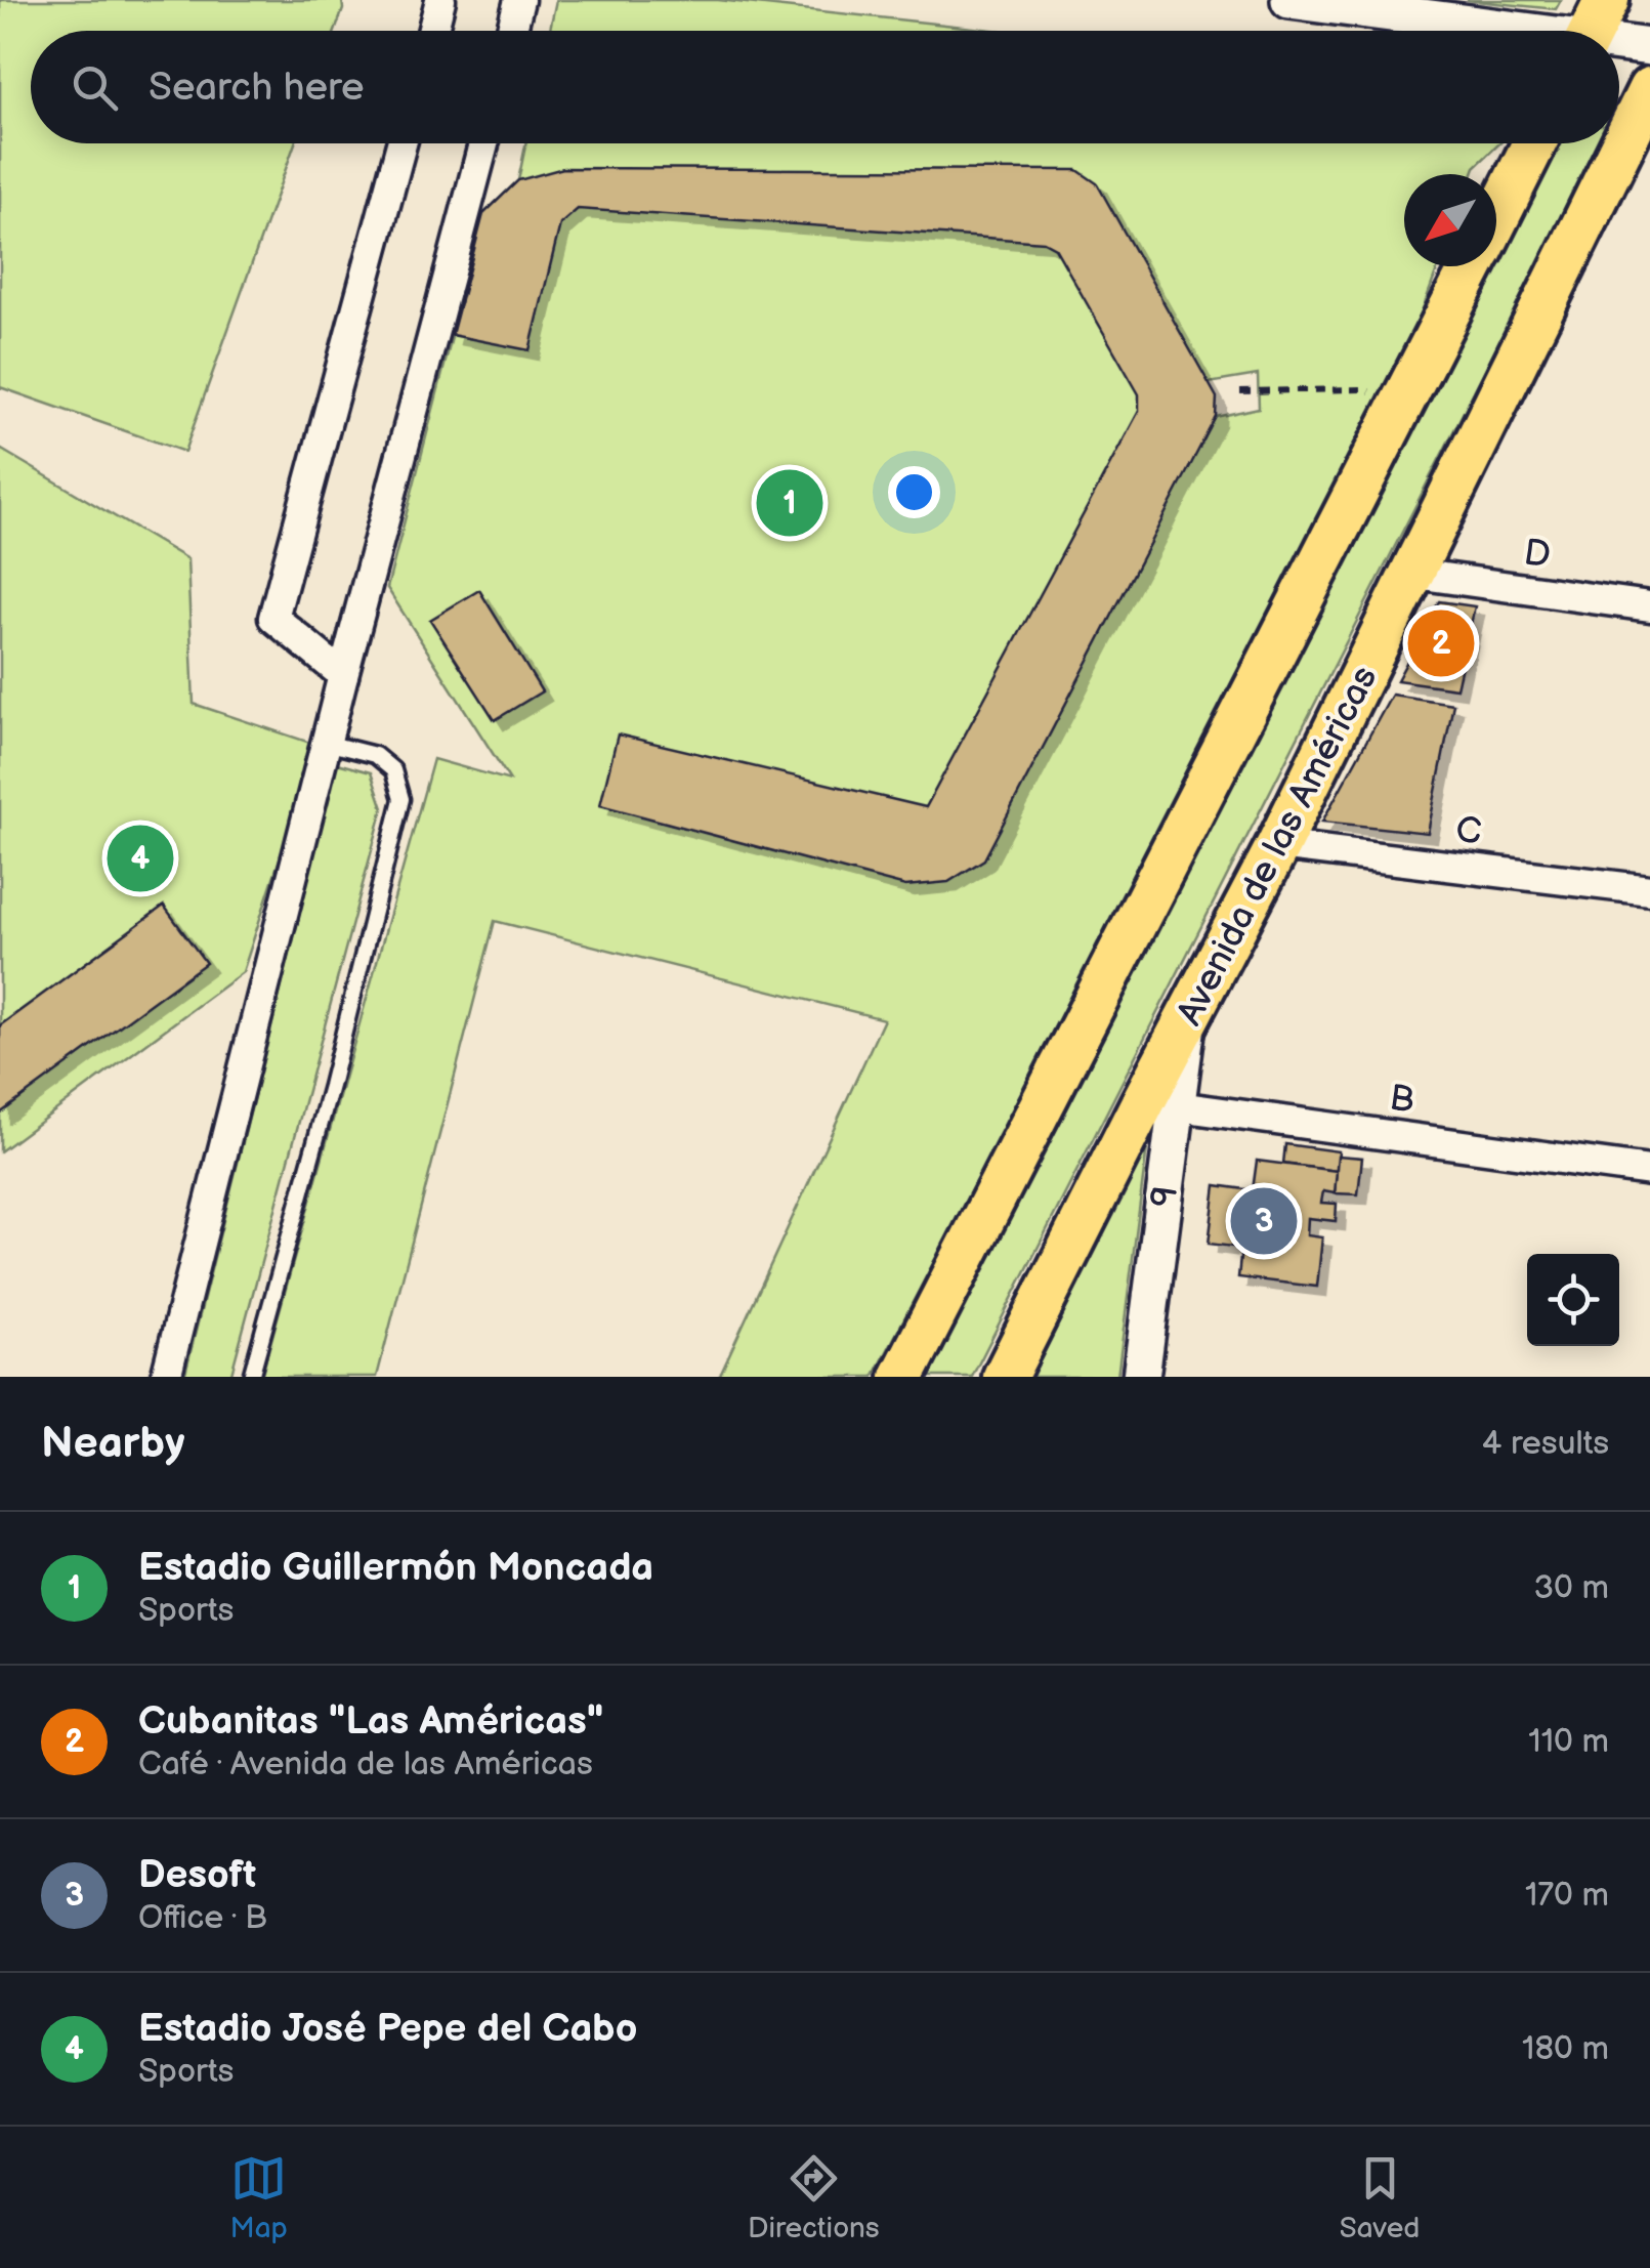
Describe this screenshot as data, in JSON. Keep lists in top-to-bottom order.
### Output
{
  "streets": {
    "main road": ["Avenida de las Américas"],
    "street": [
      "D",
      "C",
      "B",
      "9"
    ]
  },
  "crossings": [
    ["D", "Avenida de las Américas"],
    ["C", "Avenida de las Américas"],
    ["Avenida de las Américas", "B"],
    ["Avenida de las Américas", "9"],
    ["B", "9"]
  ],
  "north": "bottom left",
  "page": {
    "search": "Search here",
    "pins": [
      "1",
      "2",
      "4",
      "3"
    ],
    "heading": ["Nearby", "4 results"],
    "list": [
      {
        "mark": "1",
        "name": "Estadio Guillermón Moncada",
        "note": "Sports",
        "value": "30 m"
      },
      {
        "mark": "2",
        "name": "Cubanitas \"Las Américas\"",
        "note": "Café · Avenida de las Américas",
        "value": "110 m"
      },
      {
        "mark": "3",
        "name": "Desoft",
        "note": "Office · B",
        "value": "170 m"
      },
      {
        "mark": "4",
        "name": "Estadio José Pepe del Cabo",
        "note": "Sports",
        "value": "180 m"
      }
    ],
    "nav": ["Map", "Directions", "Saved"]
  }
}
